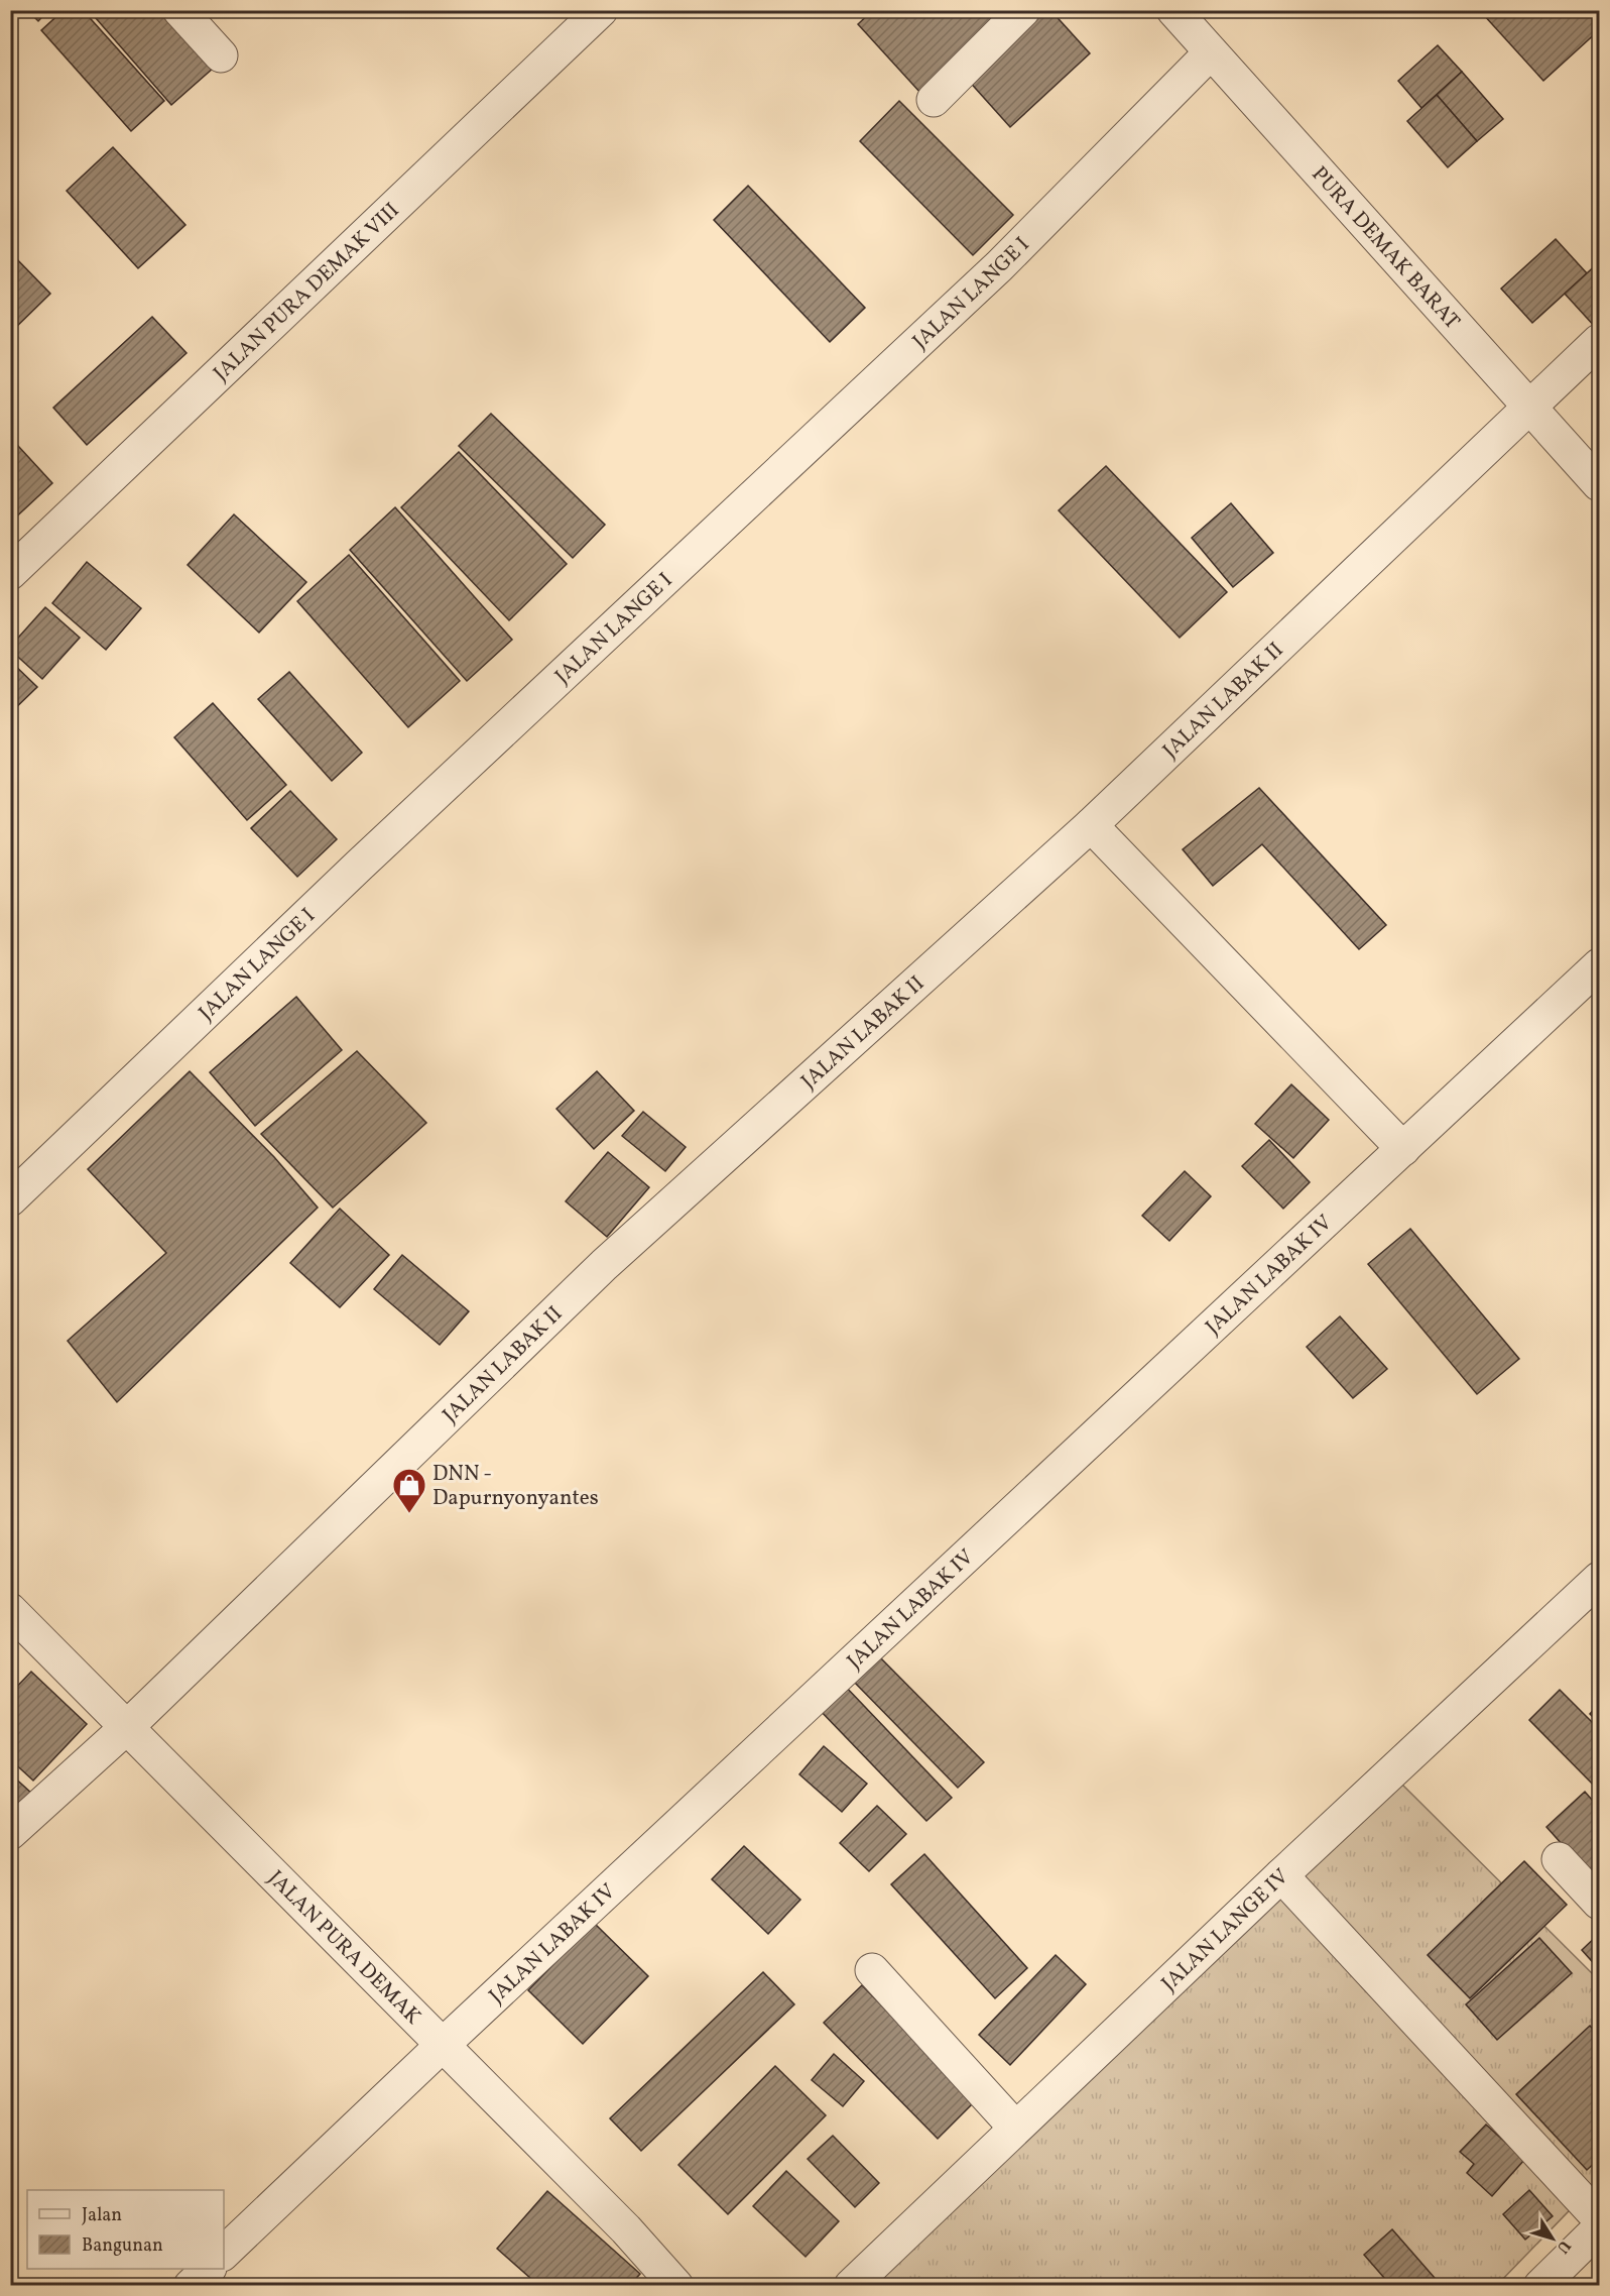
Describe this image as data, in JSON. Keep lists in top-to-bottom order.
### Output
{
  "streets": {
    "street": [
      "PURA DEMAK BARAT",
      "JALAN PURA DEMAK VIII",
      "JALAN LANGE I",
      "JALAN LABAK II",
      "JALAN LABAK IV",
      "JALAN LANGE IV",
      "JALAN PURA DEMAK"
    ]
  },
  "crossings": [
    ["PURA DEMAK BARAT", "JALAN LANGE I"],
    ["PURA DEMAK BARAT", "JALAN LABAK II"],
    ["JALAN LABAK II", "JALAN PURA DEMAK"],
    ["JALAN LABAK IV", "JALAN PURA DEMAK"]
  ],
  "places": {
    "shop": ["DNN - Dapurnyonyantes"]
  },
  "legend": ["Jalan", "Bangunan"],
  "north": "bottom right"
}
